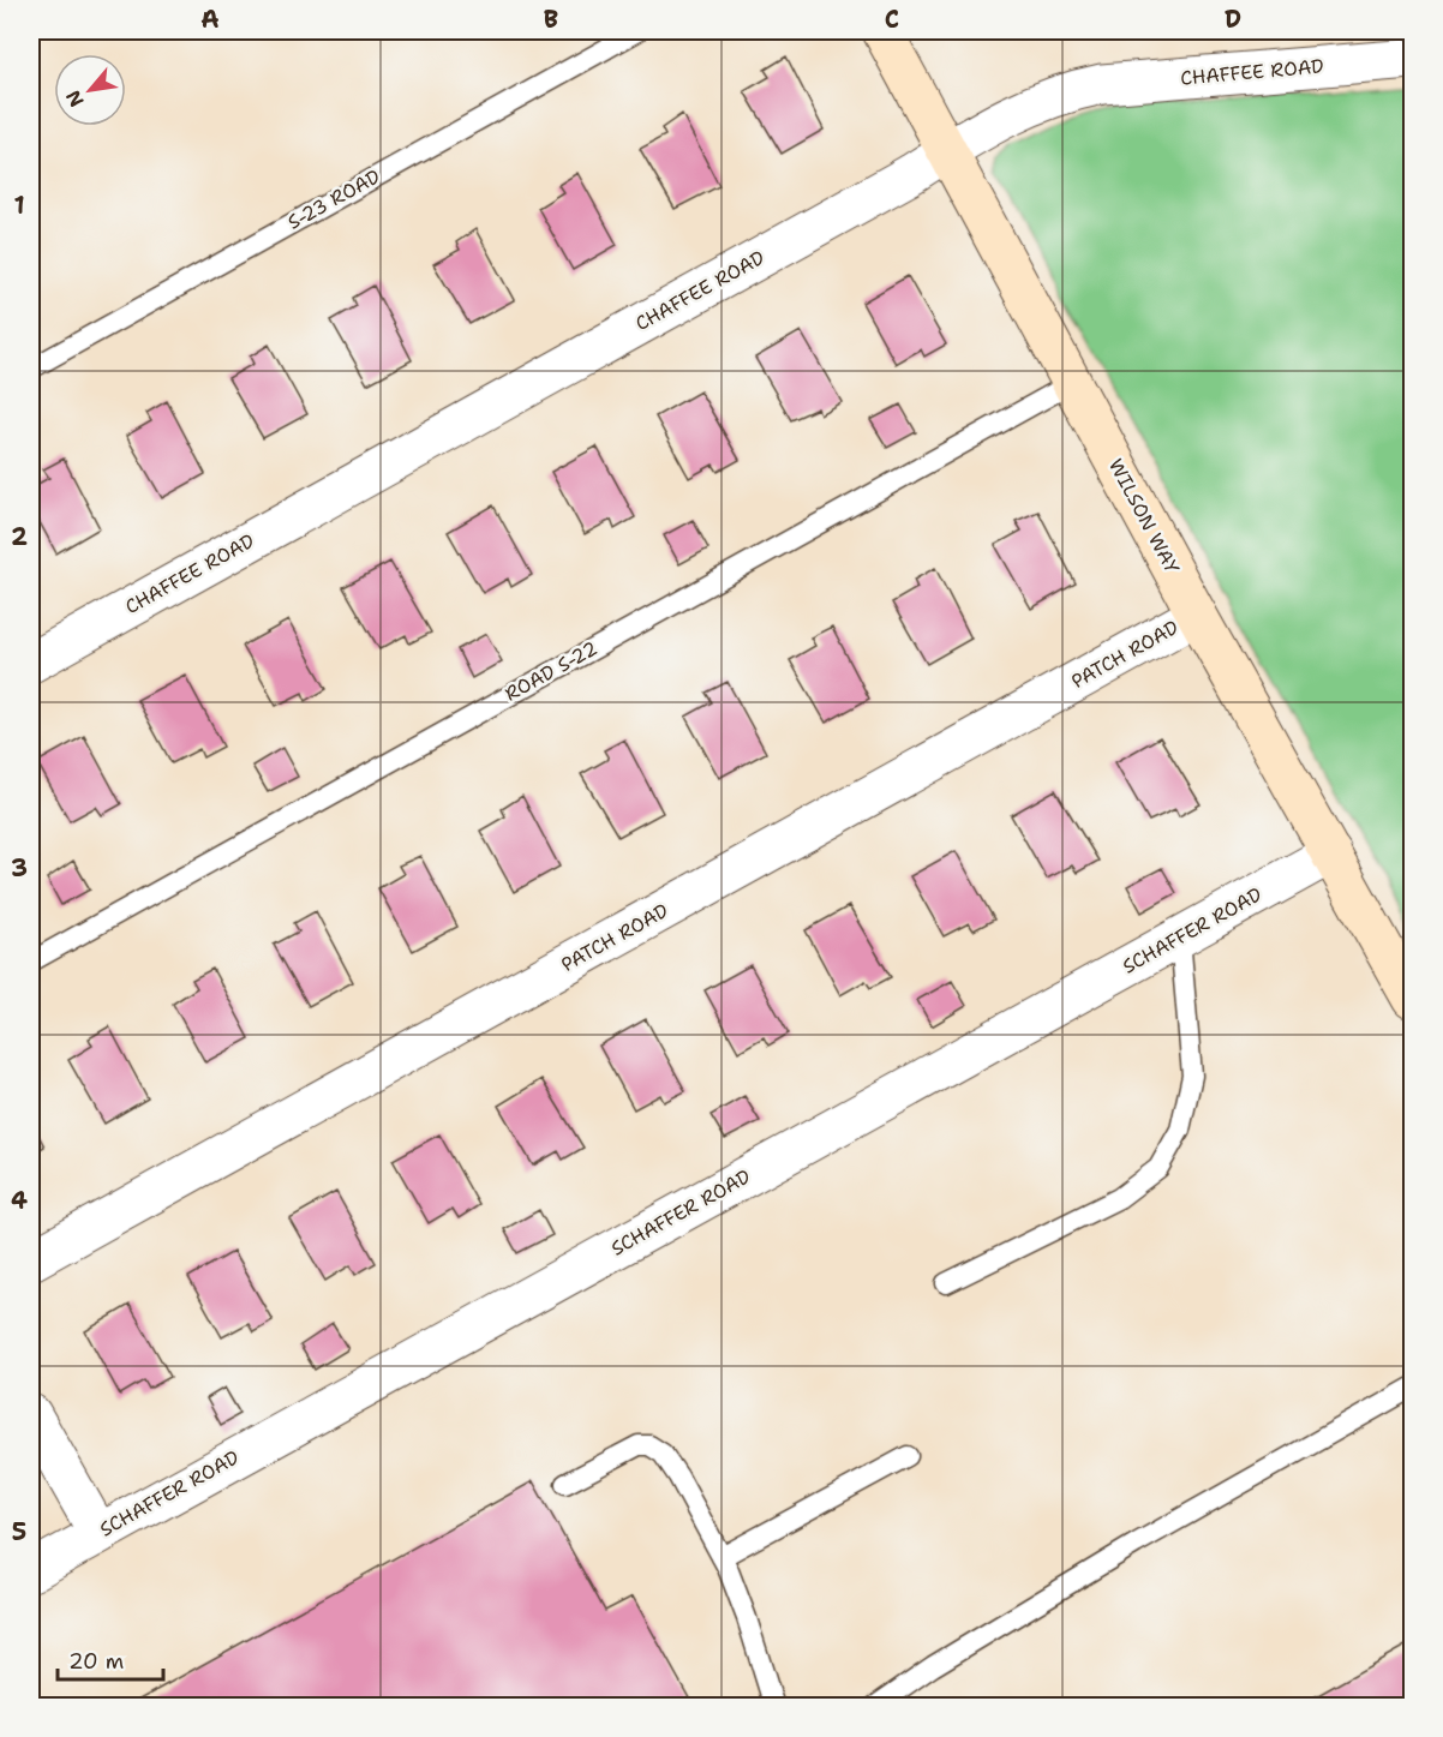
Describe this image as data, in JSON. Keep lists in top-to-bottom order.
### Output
{
  "streets": {
    "street": [
      "CHAFFEE ROAD",
      "WILSON WAY",
      "PATCH ROAD",
      "SCHAFFER ROAD"
    ],
    "lane": ["S-23 ROAD", "ROAD S-22"]
  },
  "crossings": [
    ["CHAFFEE ROAD", "WILSON WAY"],
    ["WILSON WAY", "PATCH ROAD"],
    ["WILSON WAY", "ROAD S-22"],
    ["WILSON WAY", "SCHAFFER ROAD"]
  ],
  "scale_bar": "20 m",
  "north": "bottom left",
  "grid": {
    "columns": [
      "A",
      "B",
      "C",
      "D"
    ],
    "rows": [
      "1",
      "2",
      "3",
      "4",
      "5"
    ]
  }
}
